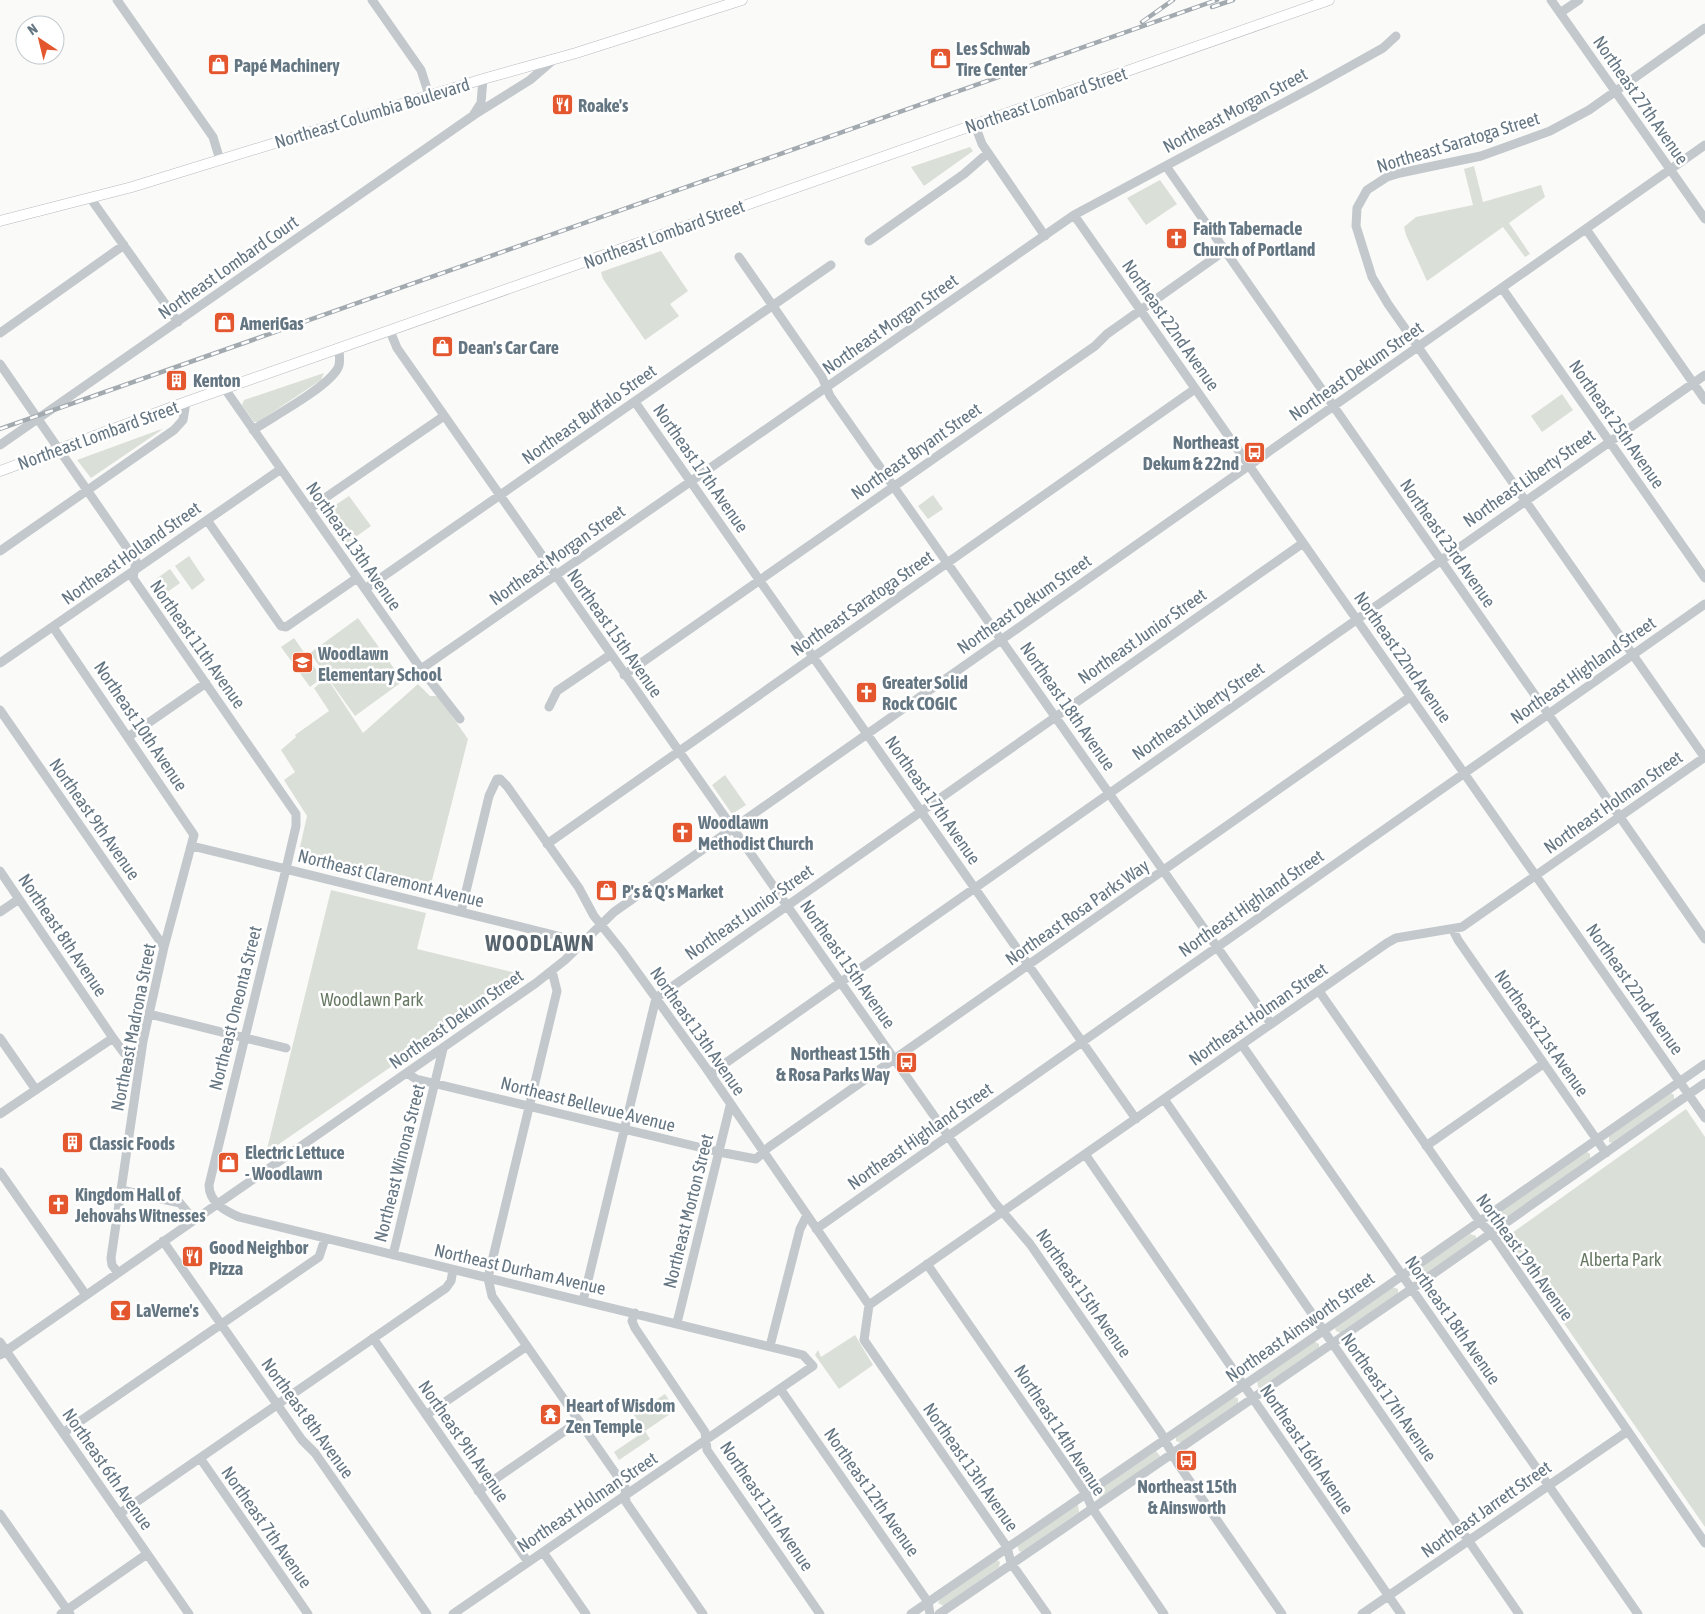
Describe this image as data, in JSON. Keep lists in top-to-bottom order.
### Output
{
  "streets": {
    "main road": ["Northeast Lombard Street", "Northeast Columbia Boulevard"],
    "street": [
      "Northeast 27th Avenue",
      "Northeast Morgan Street",
      "Northeast Saratoga Street",
      "Northeast Lombard Court",
      "Northeast 22nd Avenue",
      "Northeast Dekum Street",
      "Northeast Buffalo Street",
      "Northeast 25th Avenue",
      "Northeast Bryant Street",
      "Northeast 17th Avenue",
      "Northeast Liberty Street",
      "Northeast 23rd Avenue",
      "Northeast 13th Avenue",
      "Northeast Holland Street",
      "Northeast 15th Avenue",
      "Northeast Junior Street",
      "Northeast 11th Avenue",
      "Northeast Highland Street",
      "Northeast 18th Avenue",
      "Northeast 10th Avenue",
      "Northeast Holman Street",
      "Northeast 9th Avenue",
      "Northeast Claremont Avenue",
      "Northeast Rosa Parks Way",
      "Northeast 8th Avenue",
      "Northeast Oneonta Street",
      "Northeast Madrona Street",
      "Northeast 21st Avenue",
      "Northeast Bellevue Avenue",
      "Northeast Winona Street",
      "Northeast Morton Street",
      "Northeast 19th Avenue",
      "Northeast Durham Avenue",
      "Northeast Ainsworth Street",
      "Northeast 14th Avenue",
      "Northeast 16th Avenue",
      "Northeast 6th Avenue",
      "Northeast 12th Avenue",
      "Northeast Jarrett Street",
      "Northeast 7th Avenue"
    ]
  },
  "crossings": [
    ["Northeast Lombard Street", "Northeast 13th Avenue"],
    ["Northeast Lombard Street", "Northeast 15th Avenue"],
    ["Northeast Lombard Street", "Northeast 11th Avenue"],
    ["Northeast 27th Avenue", "Northeast Saratoga Street"],
    ["Northeast 27th Avenue", "Northeast Dekum Street"],
    ["Northeast Morgan Street", "Northeast 22nd Avenue"],
    ["Northeast Morgan Street", "Northeast 17th Avenue"],
    ["Northeast Morgan Street", "Northeast 23rd Avenue"],
    ["Northeast Morgan Street", "Northeast 13th Avenue"],
    ["Northeast Morgan Street", "Northeast 15th Avenue"],
    ["Northeast Morgan Street", "Northeast 18th Avenue"],
    ["Northeast Columbia Boulevard", "Northeast Lombard Court"],
    ["Northeast Saratoga Street", "Northeast 22nd Avenue"],
    ["Northeast Saratoga Street", "Northeast Dekum Street"],
    ["Northeast Saratoga Street", "Northeast 17th Avenue"],
    ["Northeast Saratoga Street", "Northeast Liberty Street"],
    ["Northeast Saratoga Street", "Northeast 13th Avenue"],
    ["Northeast Saratoga Street", "Northeast 15th Avenue"],
    ["Northeast Saratoga Street", "Northeast Highland Street"],
    ["Northeast Saratoga Street", "Northeast 18th Avenue"],
    ["Northeast Saratoga Street", "Northeast Holman Street"],
    ["Northeast Lombard Court", "Northeast 11th Avenue"],
    ["Northeast 22nd Avenue", "Northeast Dekum Street"],
    ["Northeast 22nd Avenue", "Northeast Bryant Street"],
    ["Northeast 22nd Avenue", "Northeast Liberty Street"],
    ["Northeast 22nd Avenue", "Northeast Junior Street"],
    ["Northeast 22nd Avenue", "Northeast Highland Street"],
    ["Northeast 22nd Avenue", "Northeast Holman Street"],
    ["Northeast 22nd Avenue", "Northeast Rosa Parks Way"],
    ["Northeast 22nd Avenue", "Northeast Ainsworth Street"],
    ["Northeast Dekum Street", "Northeast 25th Avenue"],
    ["Northeast Dekum Street", "Northeast 17th Avenue"],
    ["Northeast Dekum Street", "Northeast 23rd Avenue"],
    ["Northeast Dekum Street", "Northeast 13th Avenue"],
    ["Northeast Dekum Street", "Northeast 15th Avenue"],
    ["Northeast Dekum Street", "Northeast 18th Avenue"],
    ["Northeast Dekum Street", "Northeast Claremont Avenue"],
    ["Northeast Dekum Street", "Northeast 8th Avenue"],
    ["Northeast Dekum Street", "Northeast Oneonta Street"],
    ["Northeast Dekum Street", "Northeast Madrona Street"],
    ["Northeast Dekum Street", "Northeast Bellevue Avenue"],
    ["Northeast Dekum Street", "Northeast Winona Street"],
    ["Northeast Dekum Street", "Northeast Durham Avenue"],
    ["Northeast Dekum Street", "Northeast 6th Avenue"],
    ["Northeast Buffalo Street", "Northeast 17th Avenue"],
    ["Northeast Buffalo Street", "Northeast 13th Avenue"],
    ["Northeast Buffalo Street", "Northeast 15th Avenue"],
    ["Northeast Buffalo Street", "Northeast 18th Avenue"],
    ["Northeast 25th Avenue", "Northeast Liberty Street"],
    ["Northeast Bryant Street", "Northeast 17th Avenue"],
    ["Northeast Bryant Street", "Northeast 23rd Avenue"],
    ["Northeast Bryant Street", "Northeast 15th Avenue"],
    ["Northeast Bryant Street", "Northeast 18th Avenue"],
    ["Northeast 17th Avenue", "Northeast Liberty Street"],
    ["Northeast 17th Avenue", "Northeast Junior Street"],
    ["Northeast 17th Avenue", "Northeast Highland Street"],
    ["Northeast 17th Avenue", "Northeast Holman Street"],
    ["Northeast 17th Avenue", "Northeast Rosa Parks Way"],
    ["Northeast 17th Avenue", "Northeast Ainsworth Street"],
    ["Northeast 17th Avenue", "Northeast Jarrett Street"],
    ["Northeast Liberty Street", "Northeast 23rd Avenue"],
    ["Northeast Liberty Street", "Northeast 13th Avenue"],
    ["Northeast Liberty Street", "Northeast 15th Avenue"],
    ["Northeast Liberty Street", "Northeast 18th Avenue"],
    ["Northeast 23rd Avenue", "Northeast Highland Street"],
    ["Northeast 23rd Avenue", "Northeast Holman Street"],
    ["Northeast 13th Avenue", "Northeast Holland Street"],
    ["Northeast 13th Avenue", "Northeast Junior Street"],
    ["Northeast 13th Avenue", "Northeast Highland Street"],
    ["Northeast 13th Avenue", "Northeast Holman Street"],
    ["Northeast 13th Avenue", "Northeast Claremont Avenue"],
    ["Northeast 13th Avenue", "Northeast Rosa Parks Way"],
    ["Northeast 13th Avenue", "Northeast Bellevue Avenue"],
    ["Northeast 13th Avenue", "Northeast Morton Street"],
    ["Northeast 13th Avenue", "Northeast Ainsworth Street"],
    ["Northeast Holland Street", "Northeast 11th Avenue"],
    ["Northeast Holland Street", "Northeast 10th Avenue"],
    ["Northeast 15th Avenue", "Northeast Junior Street"],
    ["Northeast 15th Avenue", "Northeast Highland Street"],
    ["Northeast 15th Avenue", "Northeast Holman Street"],
    ["Northeast 15th Avenue", "Northeast Rosa Parks Way"],
    ["Northeast 15th Avenue", "Northeast Ainsworth Street"],
    ["Northeast Junior Street", "Northeast 18th Avenue"],
    ["Northeast 11th Avenue", "Northeast Holman Street"],
    ["Northeast 11th Avenue", "Northeast Oneonta Street"],
    ["Northeast 11th Avenue", "Northeast Durham Avenue"],
    ["Northeast Highland Street", "Northeast 18th Avenue"],
    ["Northeast 18th Avenue", "Northeast Holman Street"],
    ["Northeast 18th Avenue", "Northeast Rosa Parks Way"],
    ["Northeast 18th Avenue", "Northeast Ainsworth Street"],
    ["Northeast 18th Avenue", "Northeast Jarrett Street"],
    ["Northeast 10th Avenue", "Northeast Claremont Avenue"],
    ["Northeast 10th Avenue", "Northeast Madrona Street"],
    ["Northeast Holman Street", "Northeast 9th Avenue"],
    ["Northeast Holman Street", "Northeast 21st Avenue"],
    ["Northeast Holman Street", "Northeast 19th Avenue"],
    ["Northeast Holman Street", "Northeast Durham Avenue"],
    ["Northeast Holman Street", "Northeast 14th Avenue"],
    ["Northeast Holman Street", "Northeast 16th Avenue"],
    ["Northeast Holman Street", "Northeast 12th Avenue"],
    ["Northeast 9th Avenue", "Northeast Madrona Street"],
    ["Northeast Claremont Avenue", "Northeast Oneonta Street"],
    ["Northeast Claremont Avenue", "Northeast Madrona Street"],
    ["Northeast Rosa Parks Way", "Northeast Bellevue Avenue"],
    ["Northeast 8th Avenue", "Northeast Madrona Street"],
    ["Northeast Oneonta Street", "Northeast Durham Avenue"],
    ["Northeast 21st Avenue", "Northeast Ainsworth Street"],
    ["Northeast Bellevue Avenue", "Northeast Winona Street"],
    ["Northeast Bellevue Avenue", "Northeast Morton Street"],
    ["Northeast Winona Street", "Northeast Durham Avenue"],
    ["Northeast Morton Street", "Northeast Durham Avenue"],
    ["Northeast 19th Avenue", "Northeast Ainsworth Street"],
    ["Northeast 19th Avenue", "Northeast Jarrett Street"],
    ["Northeast Ainsworth Street", "Northeast 14th Avenue"],
    ["Northeast Ainsworth Street", "Northeast 16th Avenue"],
    ["Northeast Ainsworth Street", "Northeast 12th Avenue"],
    ["Northeast 16th Avenue", "Northeast Jarrett Street"]
  ],
  "districts": ["WOODLAWN"],
  "parks": ["Woodlawn Park", "Alberta Park"],
  "places": {
    "shop": [
      "Les Schwab Tire Center",
      "Papé Machinery",
      "AmeriGas",
      "Dean's Car Care",
      "P's & Q's Market",
      "Electric Lettuce - Woodlawn"
    ],
    "restaurant": ["Roake's", "Good Neighbor Pizza"],
    "church": [
      "Faith Tabernacle Church of Portland",
      "Greater Solid Rock COGIC",
      "Woodlawn Methodist Church",
      "Kingdom Hall of Jehovahs Witnesses"
    ],
    "building": ["Kenton", "Classic Foods"],
    "bus stop": ["Northeast Dekum & 22nd", "Northeast 15th & Rosa Parks Way", "Northeast 15th & Ainsworth"],
    "school or university": ["Woodlawn Elementary School"],
    "bar": ["LaVerne's"],
    "temple": ["Heart of Wisdom Zen Temple"]
  },
  "north": "top left"
}
